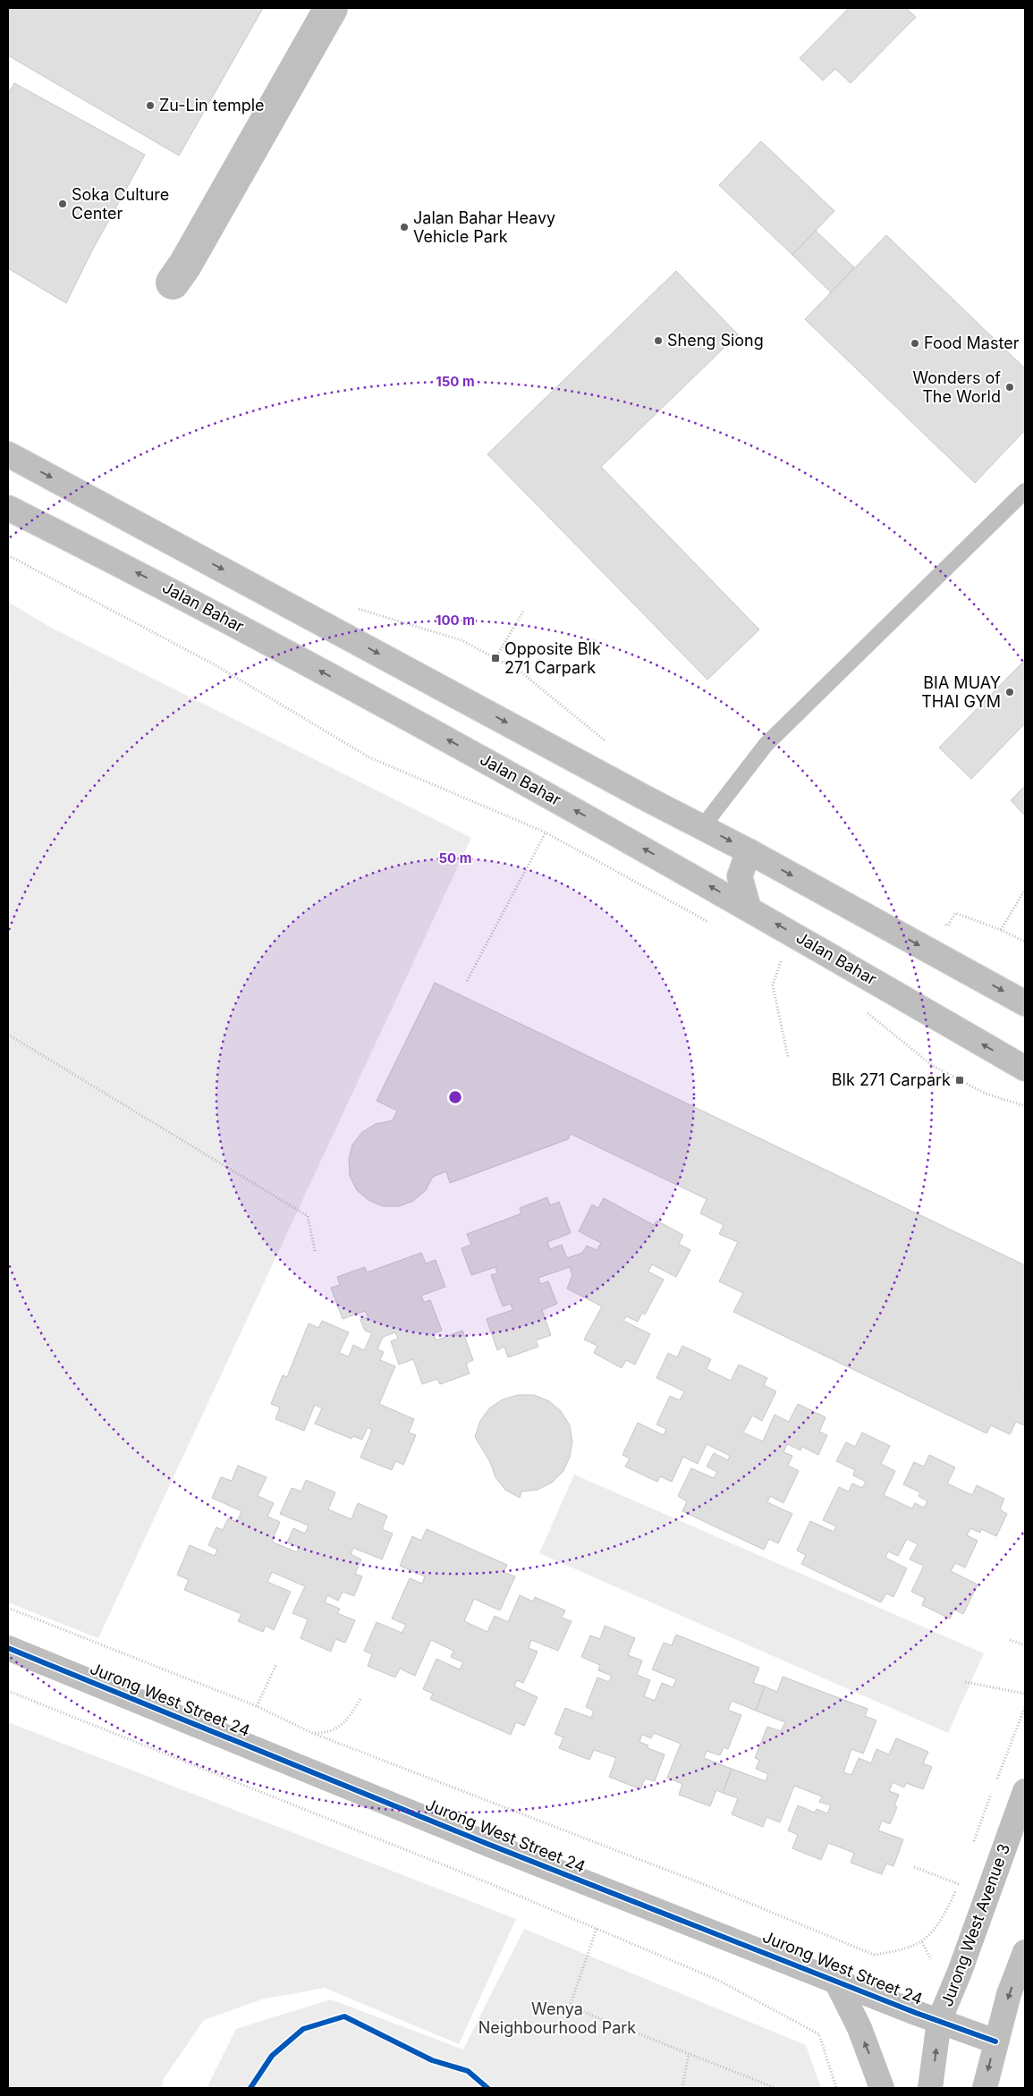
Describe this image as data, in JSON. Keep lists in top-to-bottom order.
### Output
{
  "streets": {
    "main road": ["Jalan Bahar", "Jurong West Street 24", "Jurong West Avenue 3"]
  },
  "crossings": [
    ["Jurong West Street 24", "Jurong West Avenue 3"]
  ],
  "parks": ["Wenya Neighbourhood Park"],
  "places": {
    "other": [
      "Zu-Lin temple",
      "Soka Culture Center",
      "Jalan Bahar Heavy Vehicle Park",
      "Sheng Siong",
      "Food Master",
      "Wonders of The World",
      "BIA MUAY THAI GYM"
    ],
    "transit": ["Opposite Blk 271 Carpark", "Blk 271 Carpark"]
  },
  "rings": ["150 m", "100 m", "50 m"]
}
